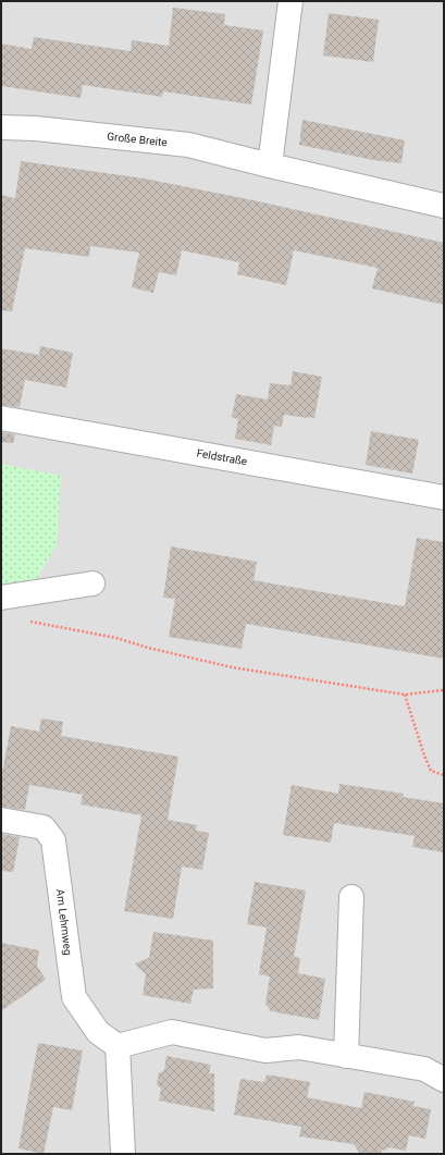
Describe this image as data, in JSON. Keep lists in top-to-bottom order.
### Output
{
  "streets": {
    "street": ["Große Breite", "Feldstraße", "Am Lehmweg"]
  }
}
